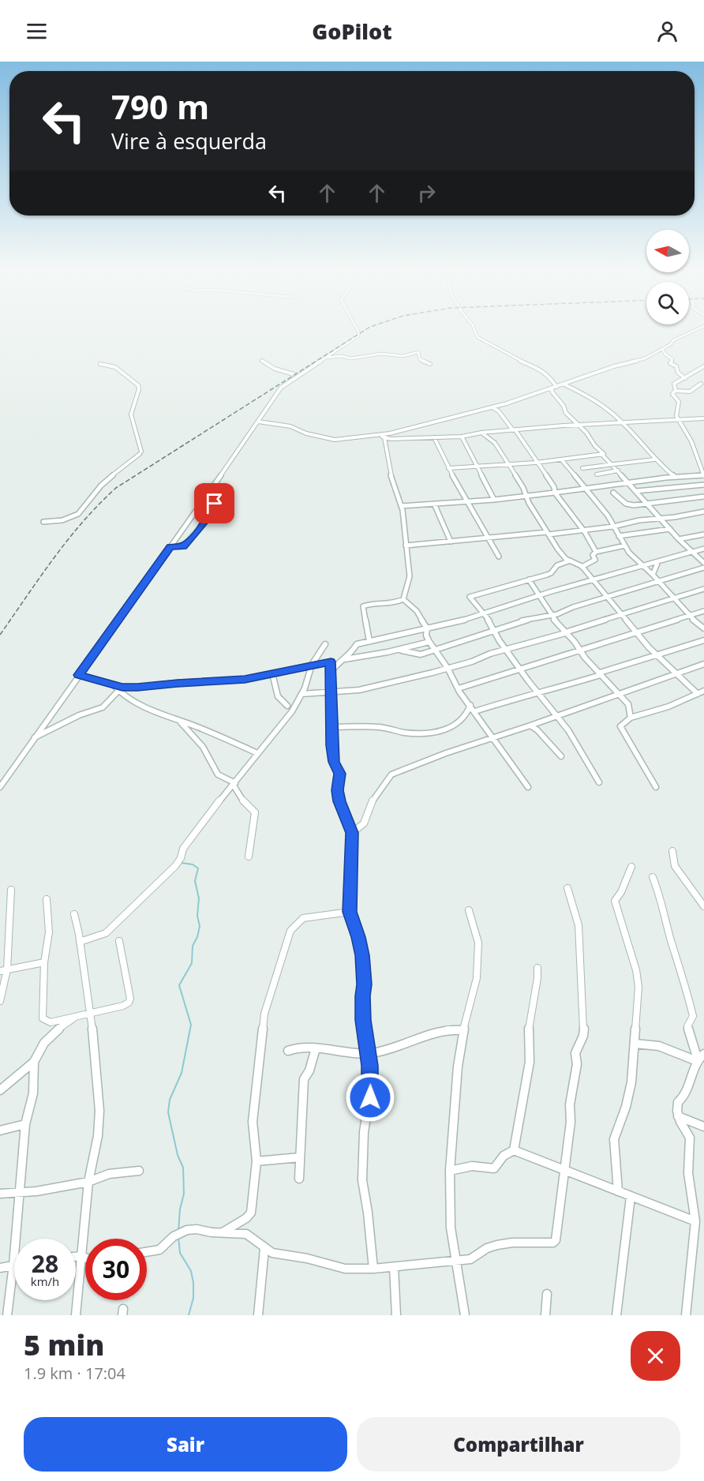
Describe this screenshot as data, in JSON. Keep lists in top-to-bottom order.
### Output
{
  "north": "left",
  "page": {
    "header": "GoPilot",
    "turn": ["790 m", "Vire à esquerda"],
    "speed": "28 km/h",
    "limit": "30",
    "heading": ["5 min", "1.9 km · 17:04"],
    "buttons": ["Sair", "Compartilhar"]
  }
}
